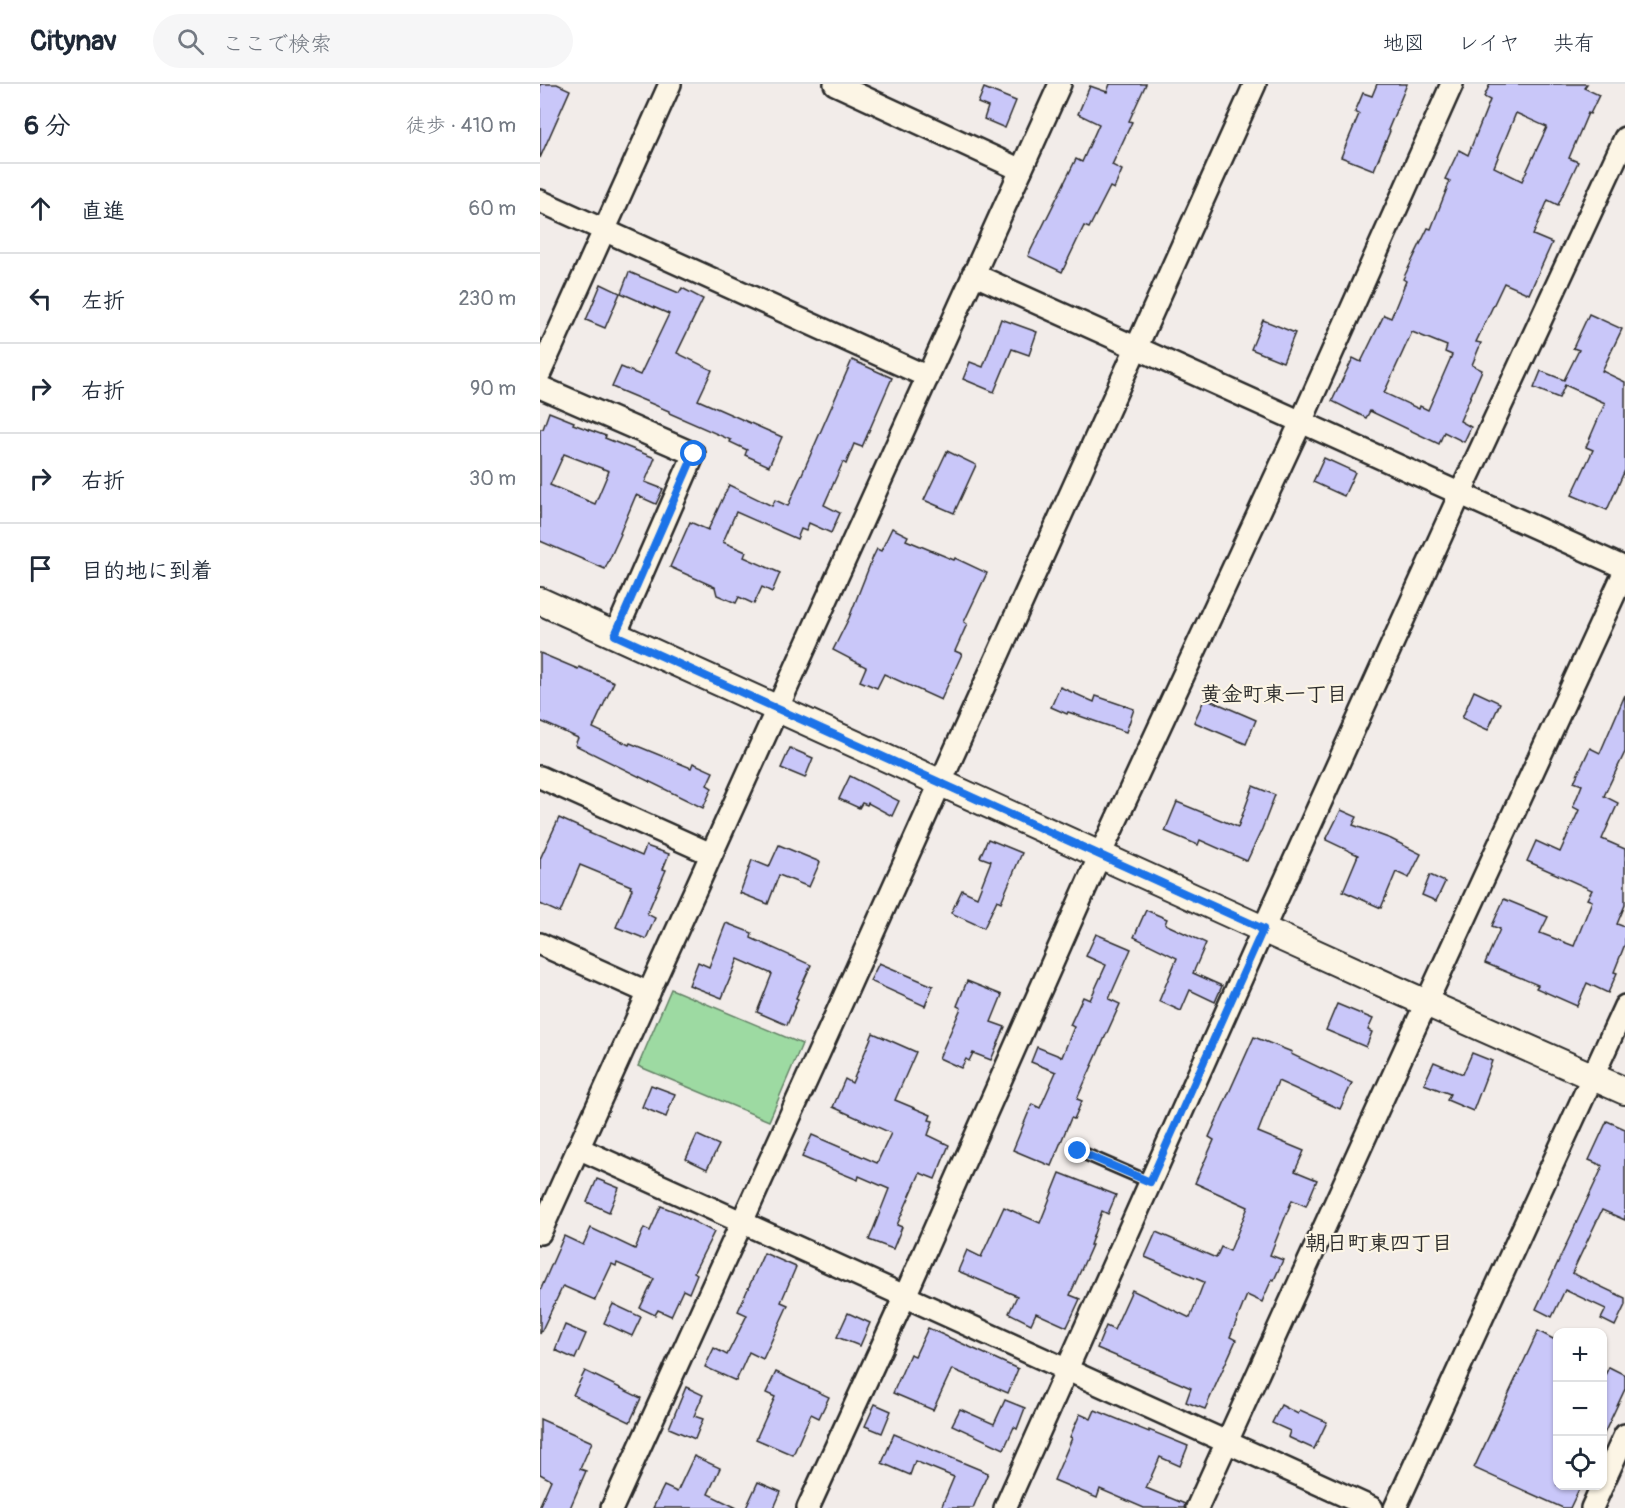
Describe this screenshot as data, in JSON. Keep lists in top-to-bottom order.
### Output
{
  "districts": ["黄金町東一丁目", "朝日町東四丁目"],
  "page": {
    "header": "Citynav",
    "search": "ここで検索",
    "nav": ["地図", "レイヤ", "共有"],
    "heading": ["6 分", "徒歩 · 410 m"],
    "list": [
      ["直進", "60 m"],
      ["左折", "230 m"],
      ["右折", "90 m"],
      ["右折", "30 m"],
      "目的地に到着"
    ],
    "map_buttons": ["+", "−"]
  }
}
